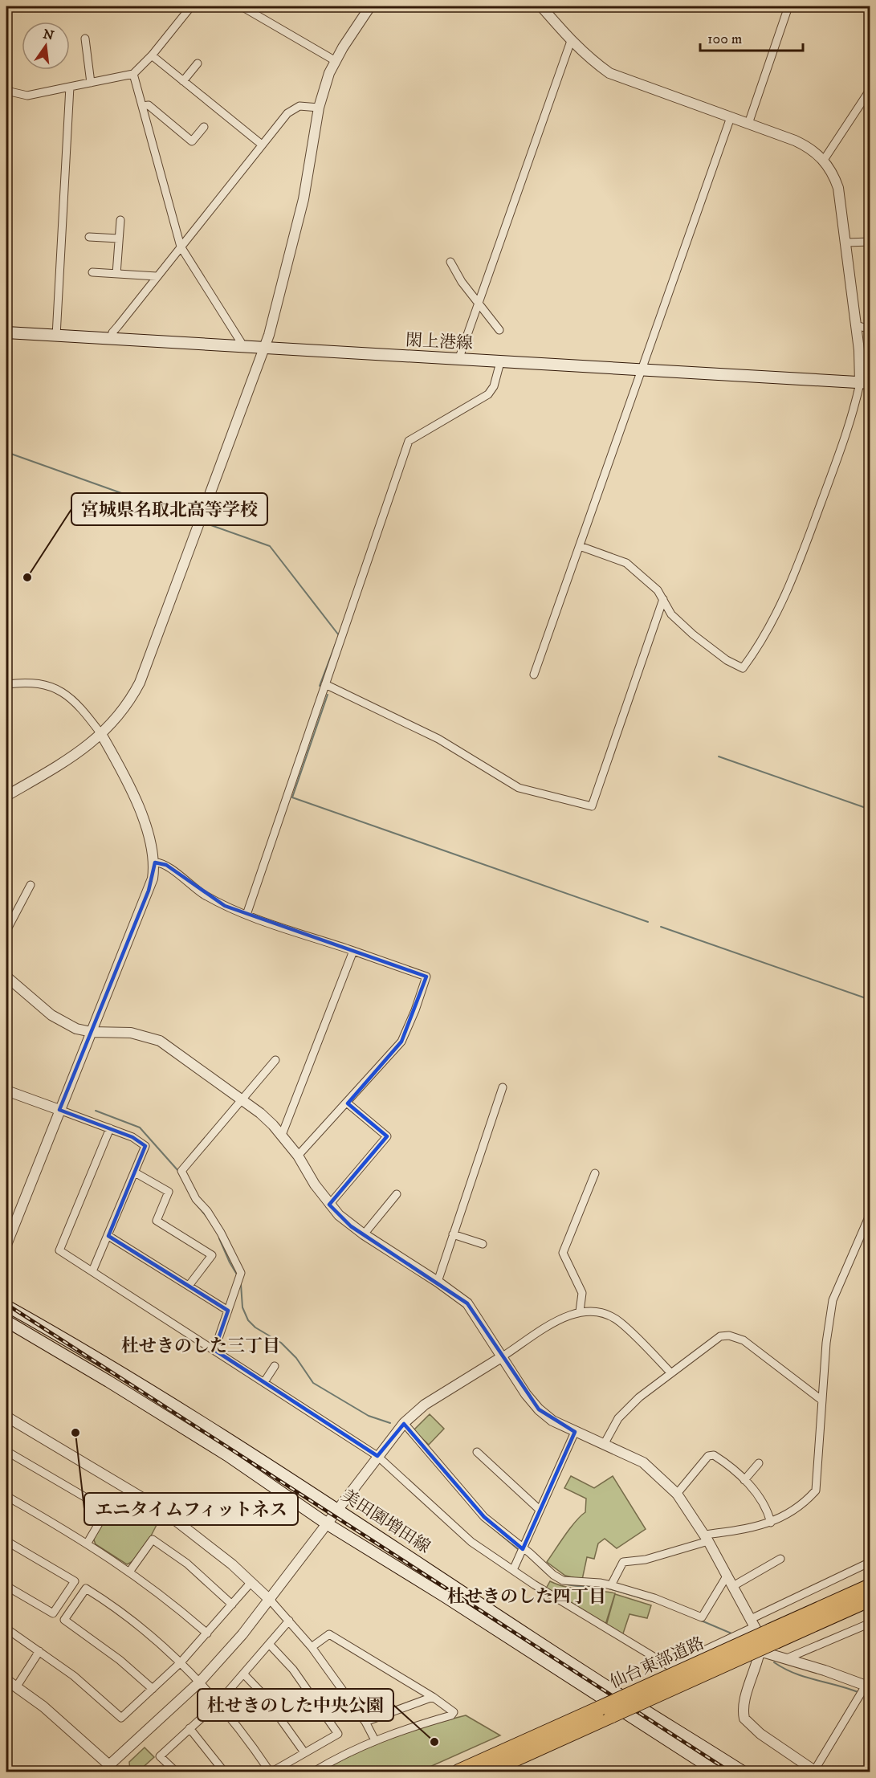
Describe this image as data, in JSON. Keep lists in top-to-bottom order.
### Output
{
  "streets": {
    "highway": ["仙台東部道路"],
    "main road": ["閖上港線", "美田園増田線"]
  },
  "districts": ["杜せきのした三丁目", "杜せきのした四丁目"],
  "places": ["宮城県名取北高等学校", "エニタイムフィットネス", "杜せきのした中央公園"],
  "scale_bar": "100 m",
  "north": "top"
}
